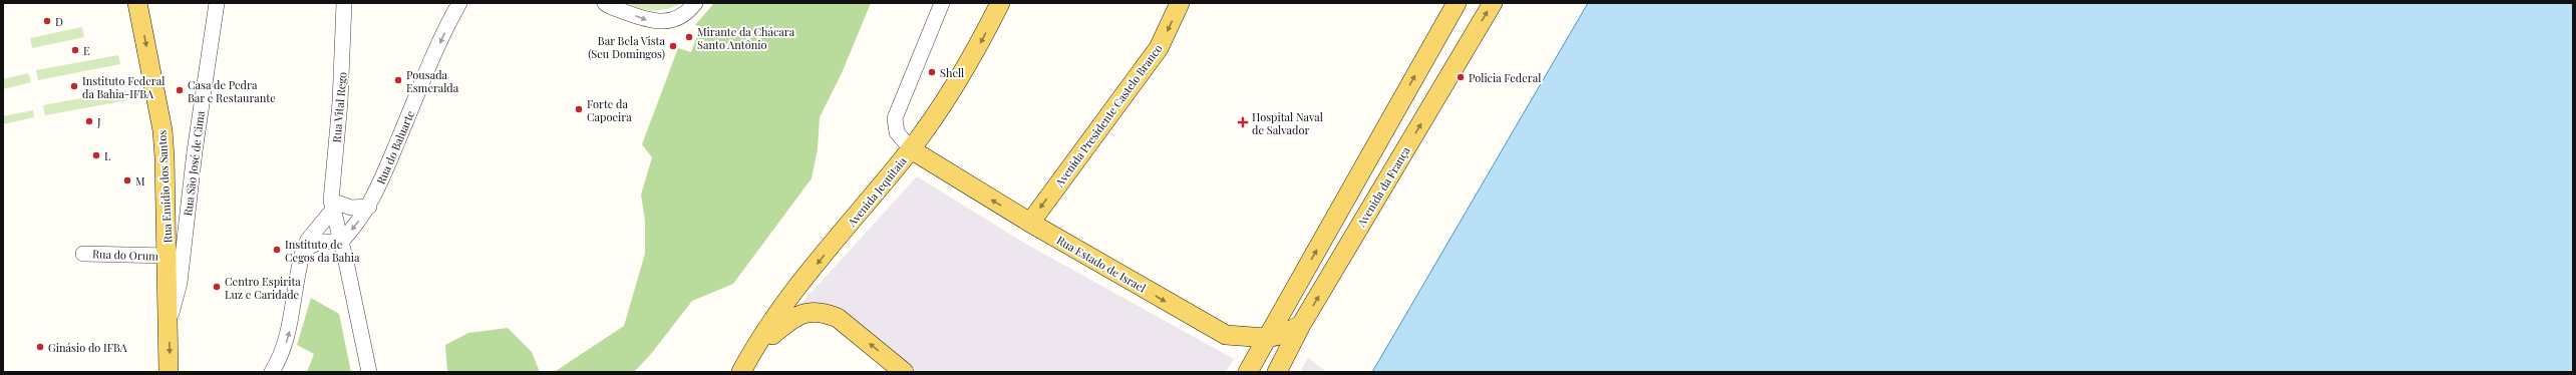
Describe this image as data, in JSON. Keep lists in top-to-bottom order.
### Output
{
  "streets": {
    "main road": [
      "Avenida Presidente Castelo Branco",
      "Rua Emídio dos Santos",
      "Avenida da França",
      "Avenida Jequitaia",
      "Rua Estado de Israel"
    ],
    "street": [
      "Rua Vital Rego",
      "Rua do Baluarte",
      "Rua São José de Cima",
      "Rua do Orum"
    ]
  },
  "crossings": [
    ["Avenida Presidente Castelo Branco", "Rua Estado de Israel"],
    ["Rua São José de Cima", "Rua Emídio dos Santos"],
    ["Rua Emídio dos Santos", "Rua do Orum"],
    ["Avenida da França", "Rua Estado de Israel"],
    ["Avenida Jequitaia", "Rua Estado de Israel"]
  ],
  "one_way": [
    "Avenida Presidente Castelo Branco",
    "Rua do Baluarte",
    "Rua Emídio dos Santos",
    "Avenida Jequitaia"
  ],
  "places": {
    "other": [
      "D",
      "Mirante da Chácara Santo Antônio",
      "Bar Bela Vista (Seu Domingos)",
      "E",
      "Shell",
      "Policia Federal",
      "Pousada Esmeralda",
      "Instituto Federal da Bahia-IFBA",
      "Casa de Pedra Bar e Restaurante",
      "Forte da Capoeira",
      "J",
      "L",
      "M",
      "Instituto de Cegos da Bahia",
      "Centro Espirita Luz e Caridade",
      "Ginásio do IFBA"
    ],
    "health": ["Hospital Naval de Salvador"]
  }
}
